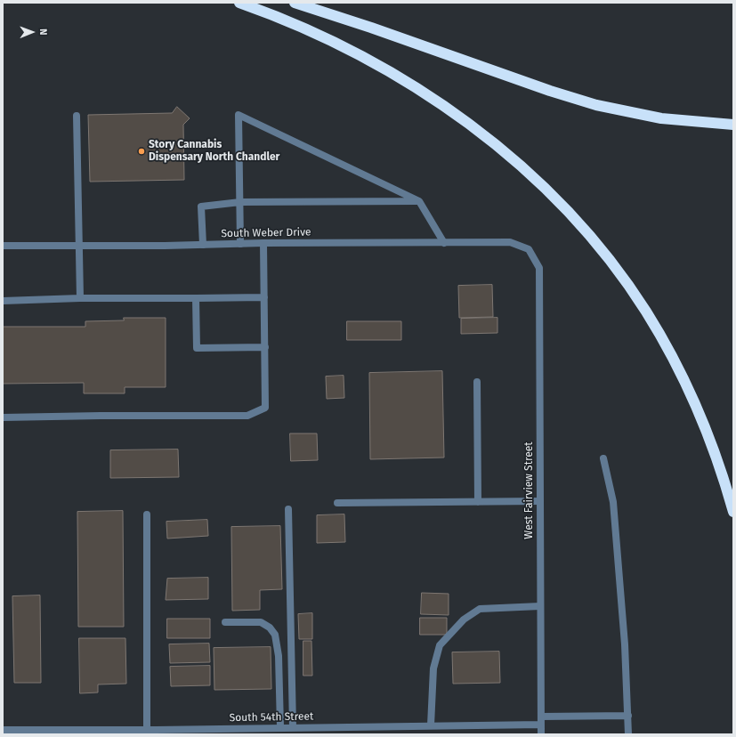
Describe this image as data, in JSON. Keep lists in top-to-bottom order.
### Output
{
  "streets": {
    "street": ["South Weber Drive", "West Fairview Street", "South 54th Street"]
  },
  "crossings": [
    ["South Weber Drive", "West Fairview Street"],
    ["West Fairview Street", "South 54th Street"]
  ],
  "places": ["Story Cannabis Dispensary North Chandler"],
  "north": "right"
}
